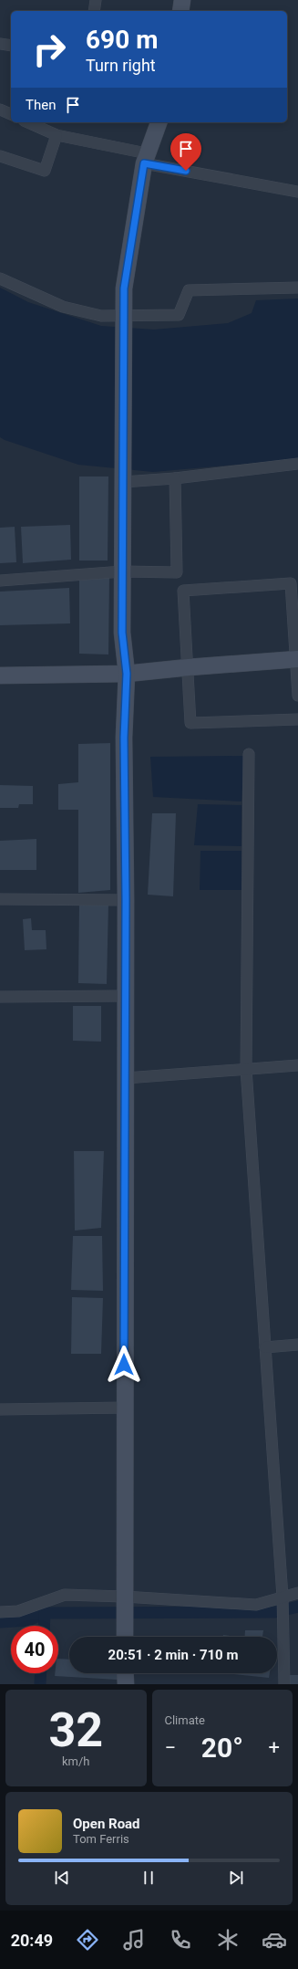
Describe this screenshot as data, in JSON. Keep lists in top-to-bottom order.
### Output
{
  "page": {
    "turn": ["690 m", "Turn right"],
    "then": "Then",
    "limit": "40",
    "trip": "20:51 · 2 min · 710 m",
    "tile": [
      ["32", "km/h"],
      "Climate"
    ],
    "heat": ["−", "20°", "+"],
    "song": ["Open Road", "Tom Ferris"],
    "tabs": "20:49"
  }
}
